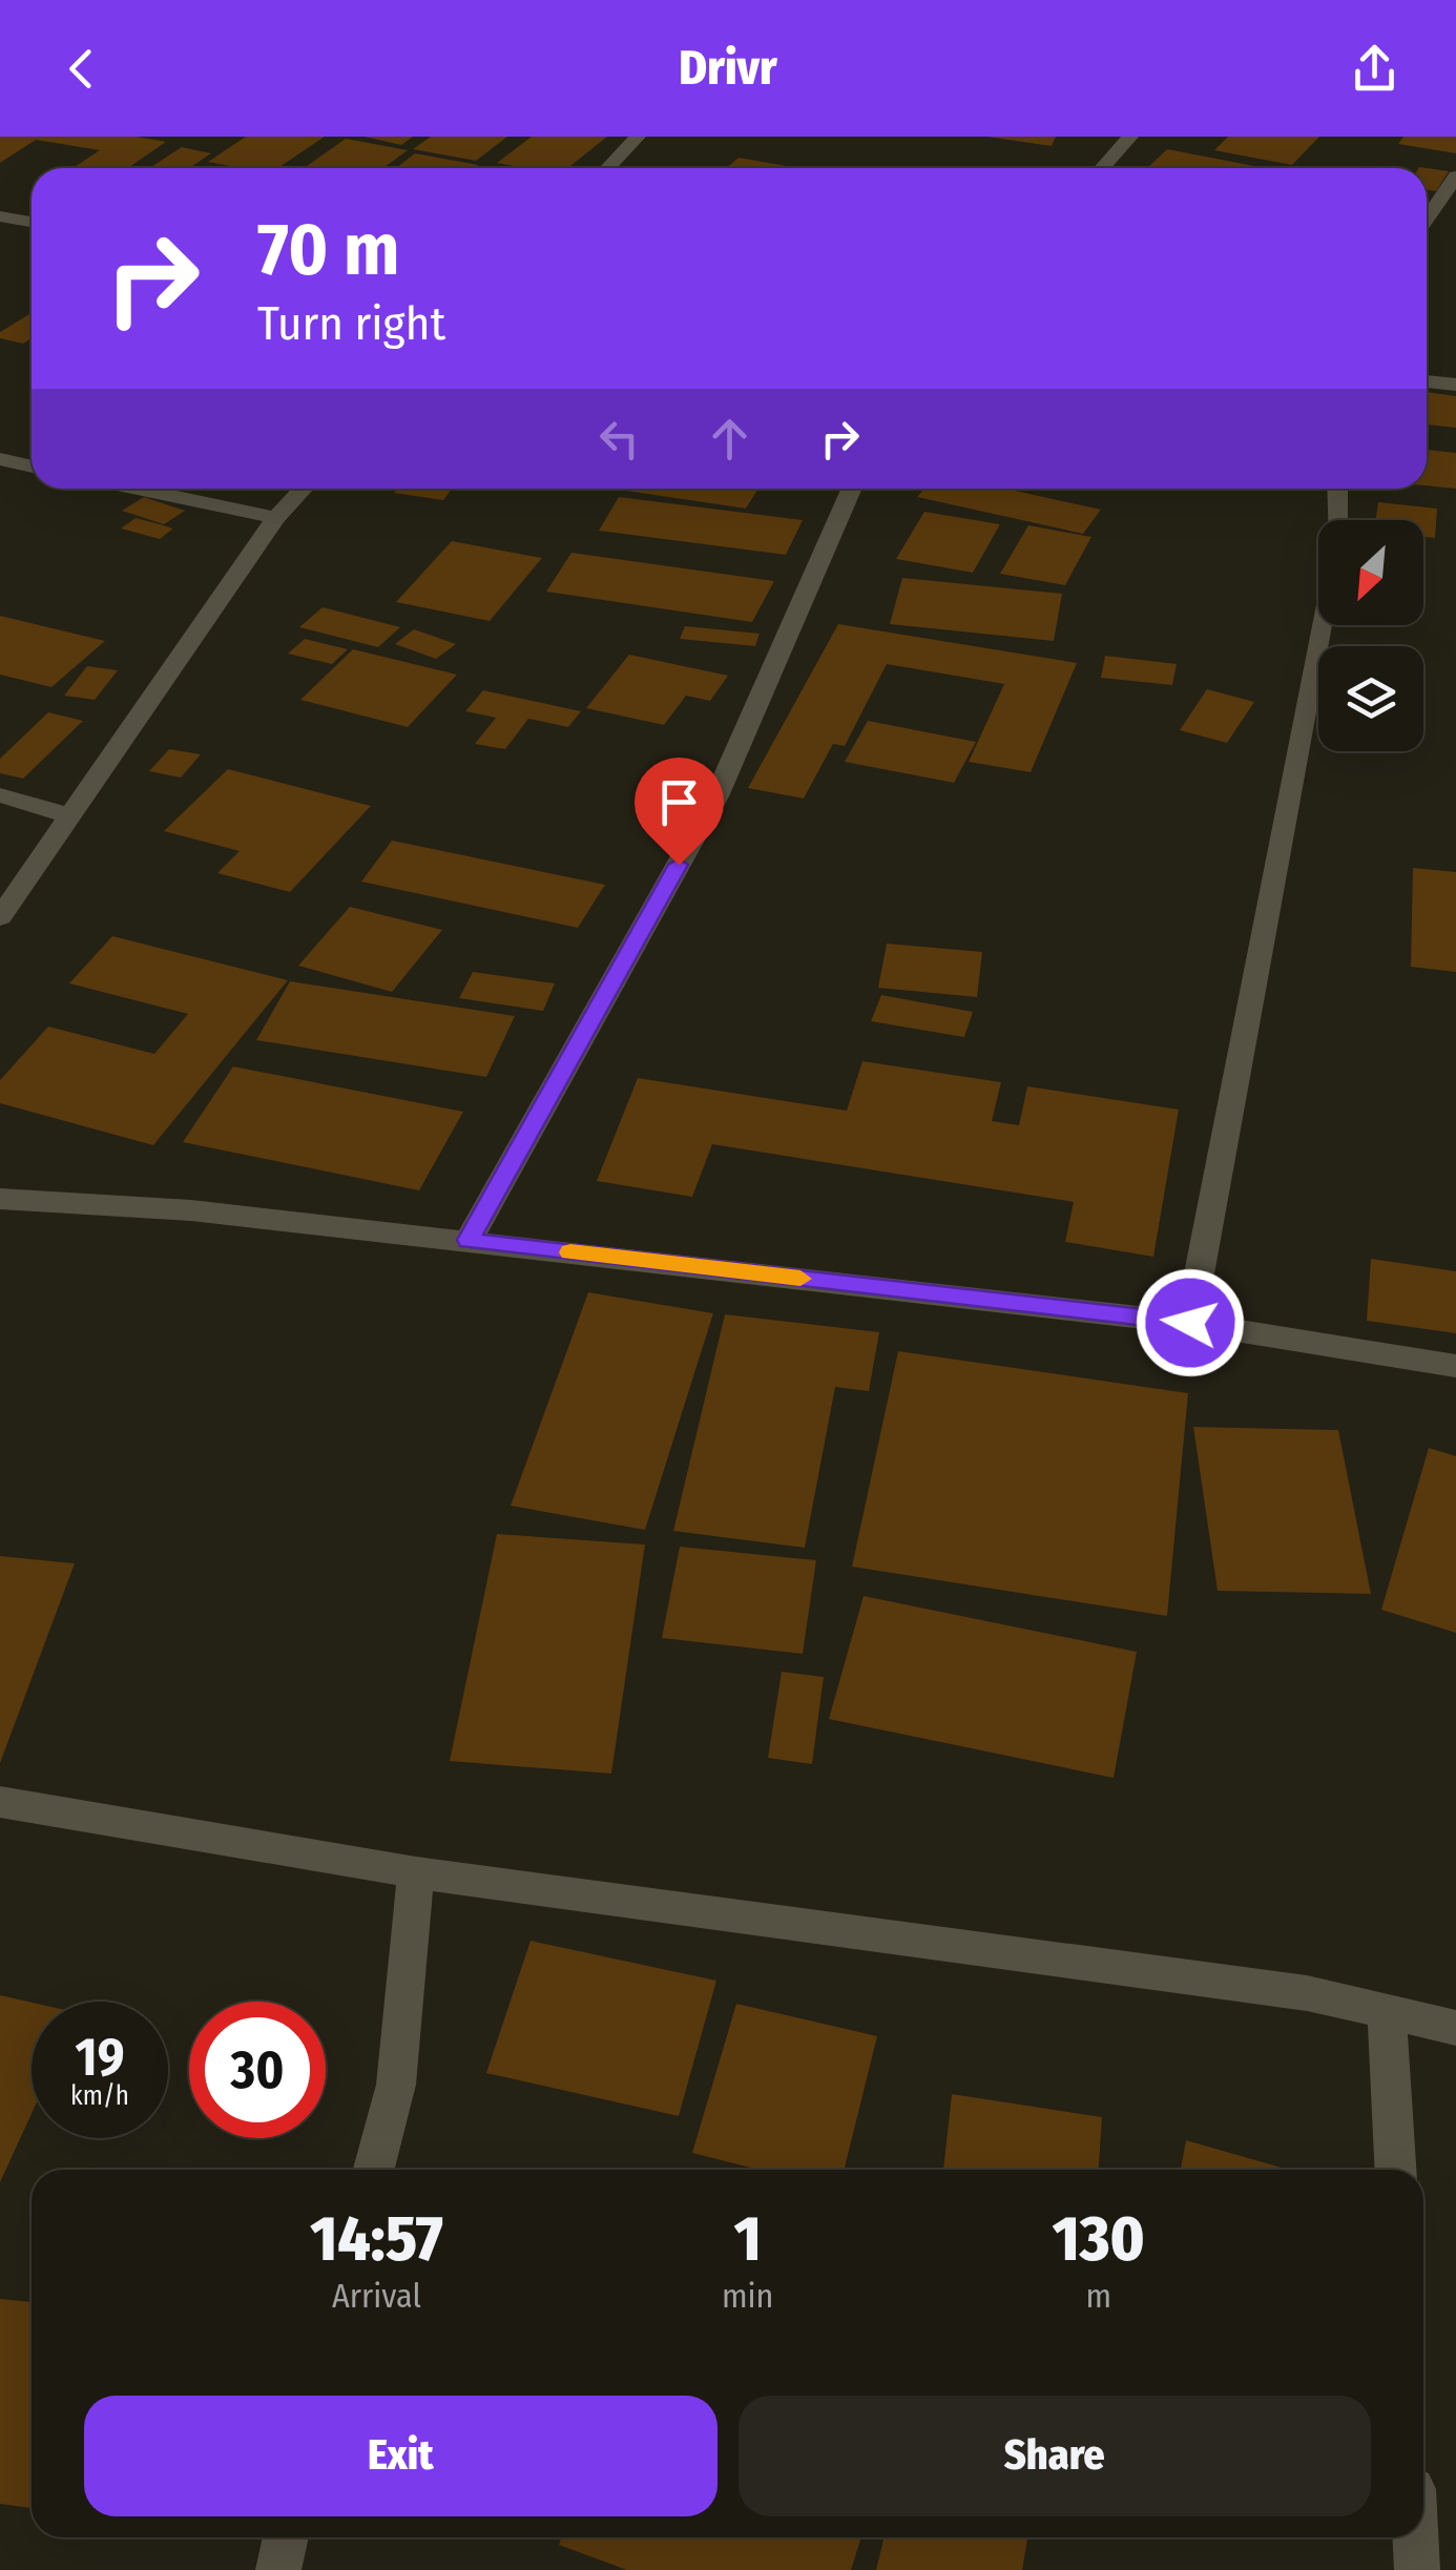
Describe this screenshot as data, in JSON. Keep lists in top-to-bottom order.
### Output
{
  "north": "bottom left",
  "page": {
    "header": "Drivr",
    "turn": ["70 m", "Turn right"],
    "speed": "19 km/h",
    "limit": "30",
    "eta": [
      "14:57",
      "Arrival",
      "1",
      "min",
      "130",
      "m"
    ],
    "buttons": ["Exit", "Share"]
  }
}
